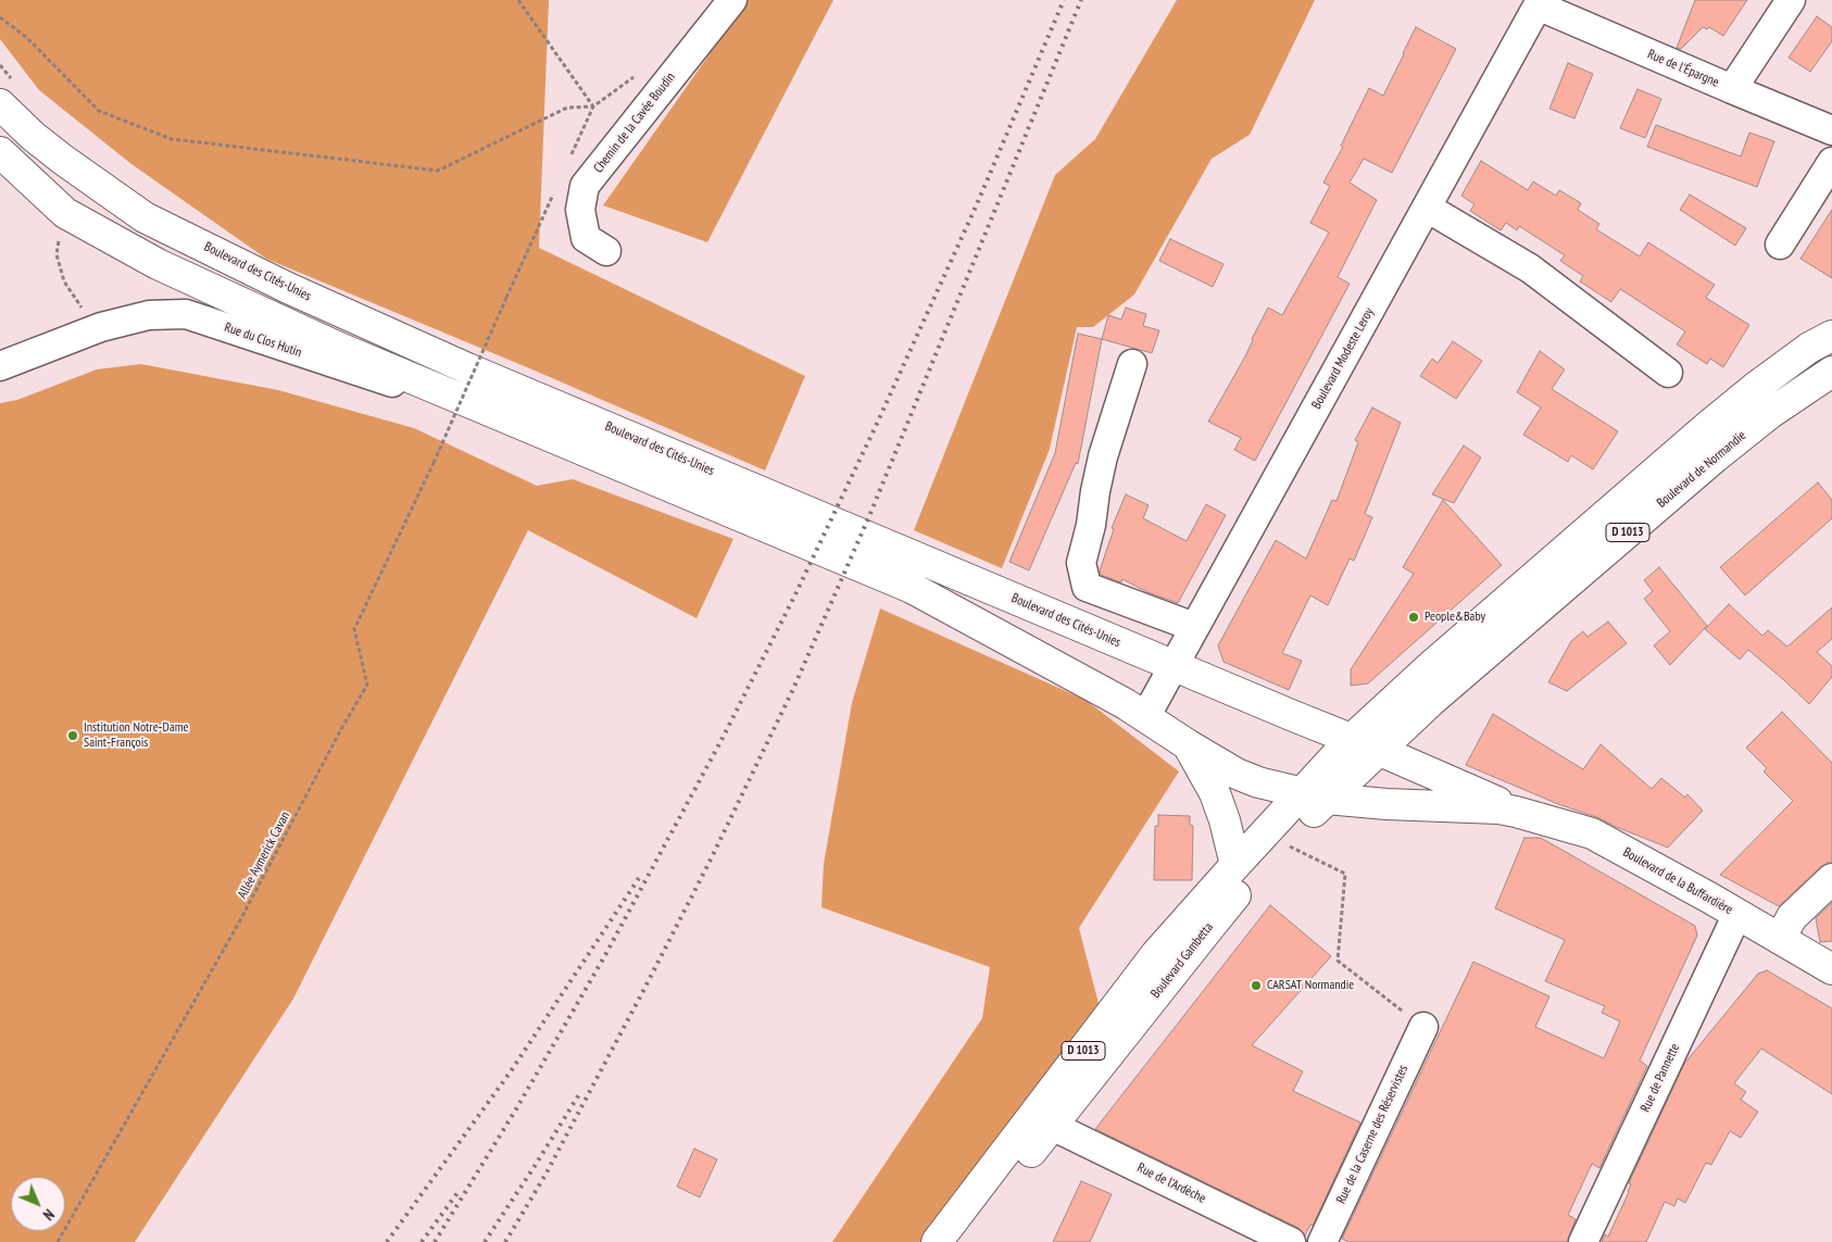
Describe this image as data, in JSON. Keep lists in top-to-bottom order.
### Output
{
  "streets": {
    "main road": [
      "Boulevard des Cités-Unies",
      "Boulevard de Normandie",
      "D 1013",
      "Boulevard de la Buffardière",
      "Boulevard Gambetta"
    ],
    "street": [
      "Rue de l'Épargne",
      "Chemin de la Cavée Boudin",
      "Rue du Clos Hutin",
      "Boulevard Modeste Leroy",
      "Rue de Pannette",
      "Rue de la Caserne des Réservistes",
      "Rue de l'Ardèche"
    ],
    "path": ["Allée Aymerick Cavan"]
  },
  "crossings": [
    ["Rue de l'Épargne", "Boulevard Modeste Leroy"],
    ["Boulevard des Cités-Unies", "Boulevard Modeste Leroy"],
    ["Boulevard des Cités-Unies", "Boulevard de Normandie"],
    ["Boulevard des Cités-Unies", "D 1013"],
    ["Boulevard des Cités-Unies", "Boulevard de la Buffardière"],
    ["Boulevard de Normandie", "D 1013"],
    ["Boulevard de Normandie", "Boulevard de la Buffardière"],
    ["D 1013", "Boulevard de la Buffardière"],
    ["D 1013", "Boulevard Gambetta"],
    ["Boulevard de la Buffardière", "Boulevard Gambetta"],
    ["Boulevard de la Buffardière", "Rue de Pannette"],
    ["Boulevard Gambetta", "Rue de l'Ardèche"]
  ],
  "places": ["People&Baby", "Institution Notre‐Dame Saint‐François", "CARSAT Normandie"],
  "north": "bottom right"
}
